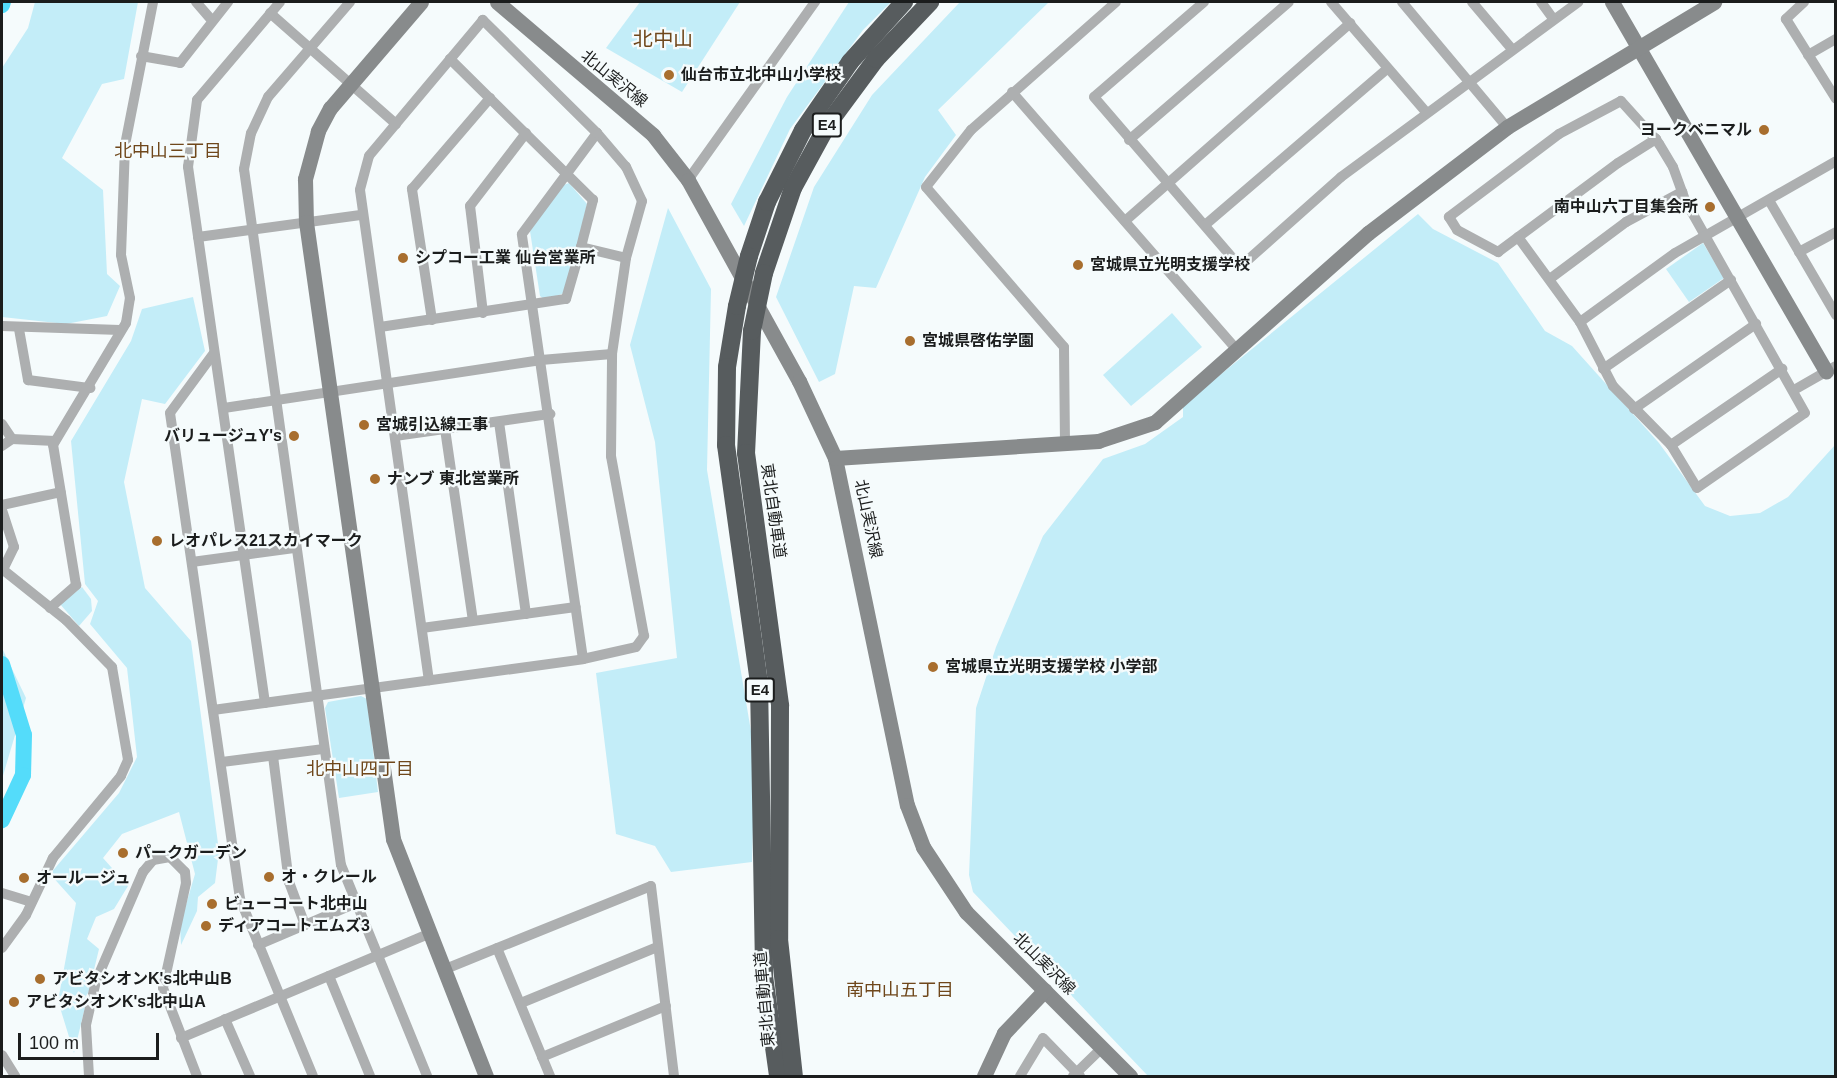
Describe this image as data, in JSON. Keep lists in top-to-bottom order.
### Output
{
  "streets": {
    "highway": ["E4", "東北自動車道"],
    "street": ["北山実沢線"]
  },
  "districts": [
    "北中山",
    "北中山三丁目",
    "北中山四丁目",
    "南中山五丁目"
  ],
  "places": [
    "仙台市立北中山小学校",
    "ヨークベニマル",
    "南中山六丁目集会所",
    "シプコー工業 仙台営業所",
    "宮城県立光明支援学校",
    "宮城県啓佑学園",
    "宮城引込線工事",
    "バリュージュY's",
    "ナンブ 東北営業所",
    "レオパレス21スカイマーク",
    "宮城県立光明支援学校 小学部",
    "パークガーデン",
    "オ・クレール",
    "オールージュ",
    "ビューコート北中山",
    "ディアコートエムズ3",
    "アビタシオンK's北中山B",
    "アビタシオンK's北中山A"
  ],
  "scale_bar": "100 m"
}
